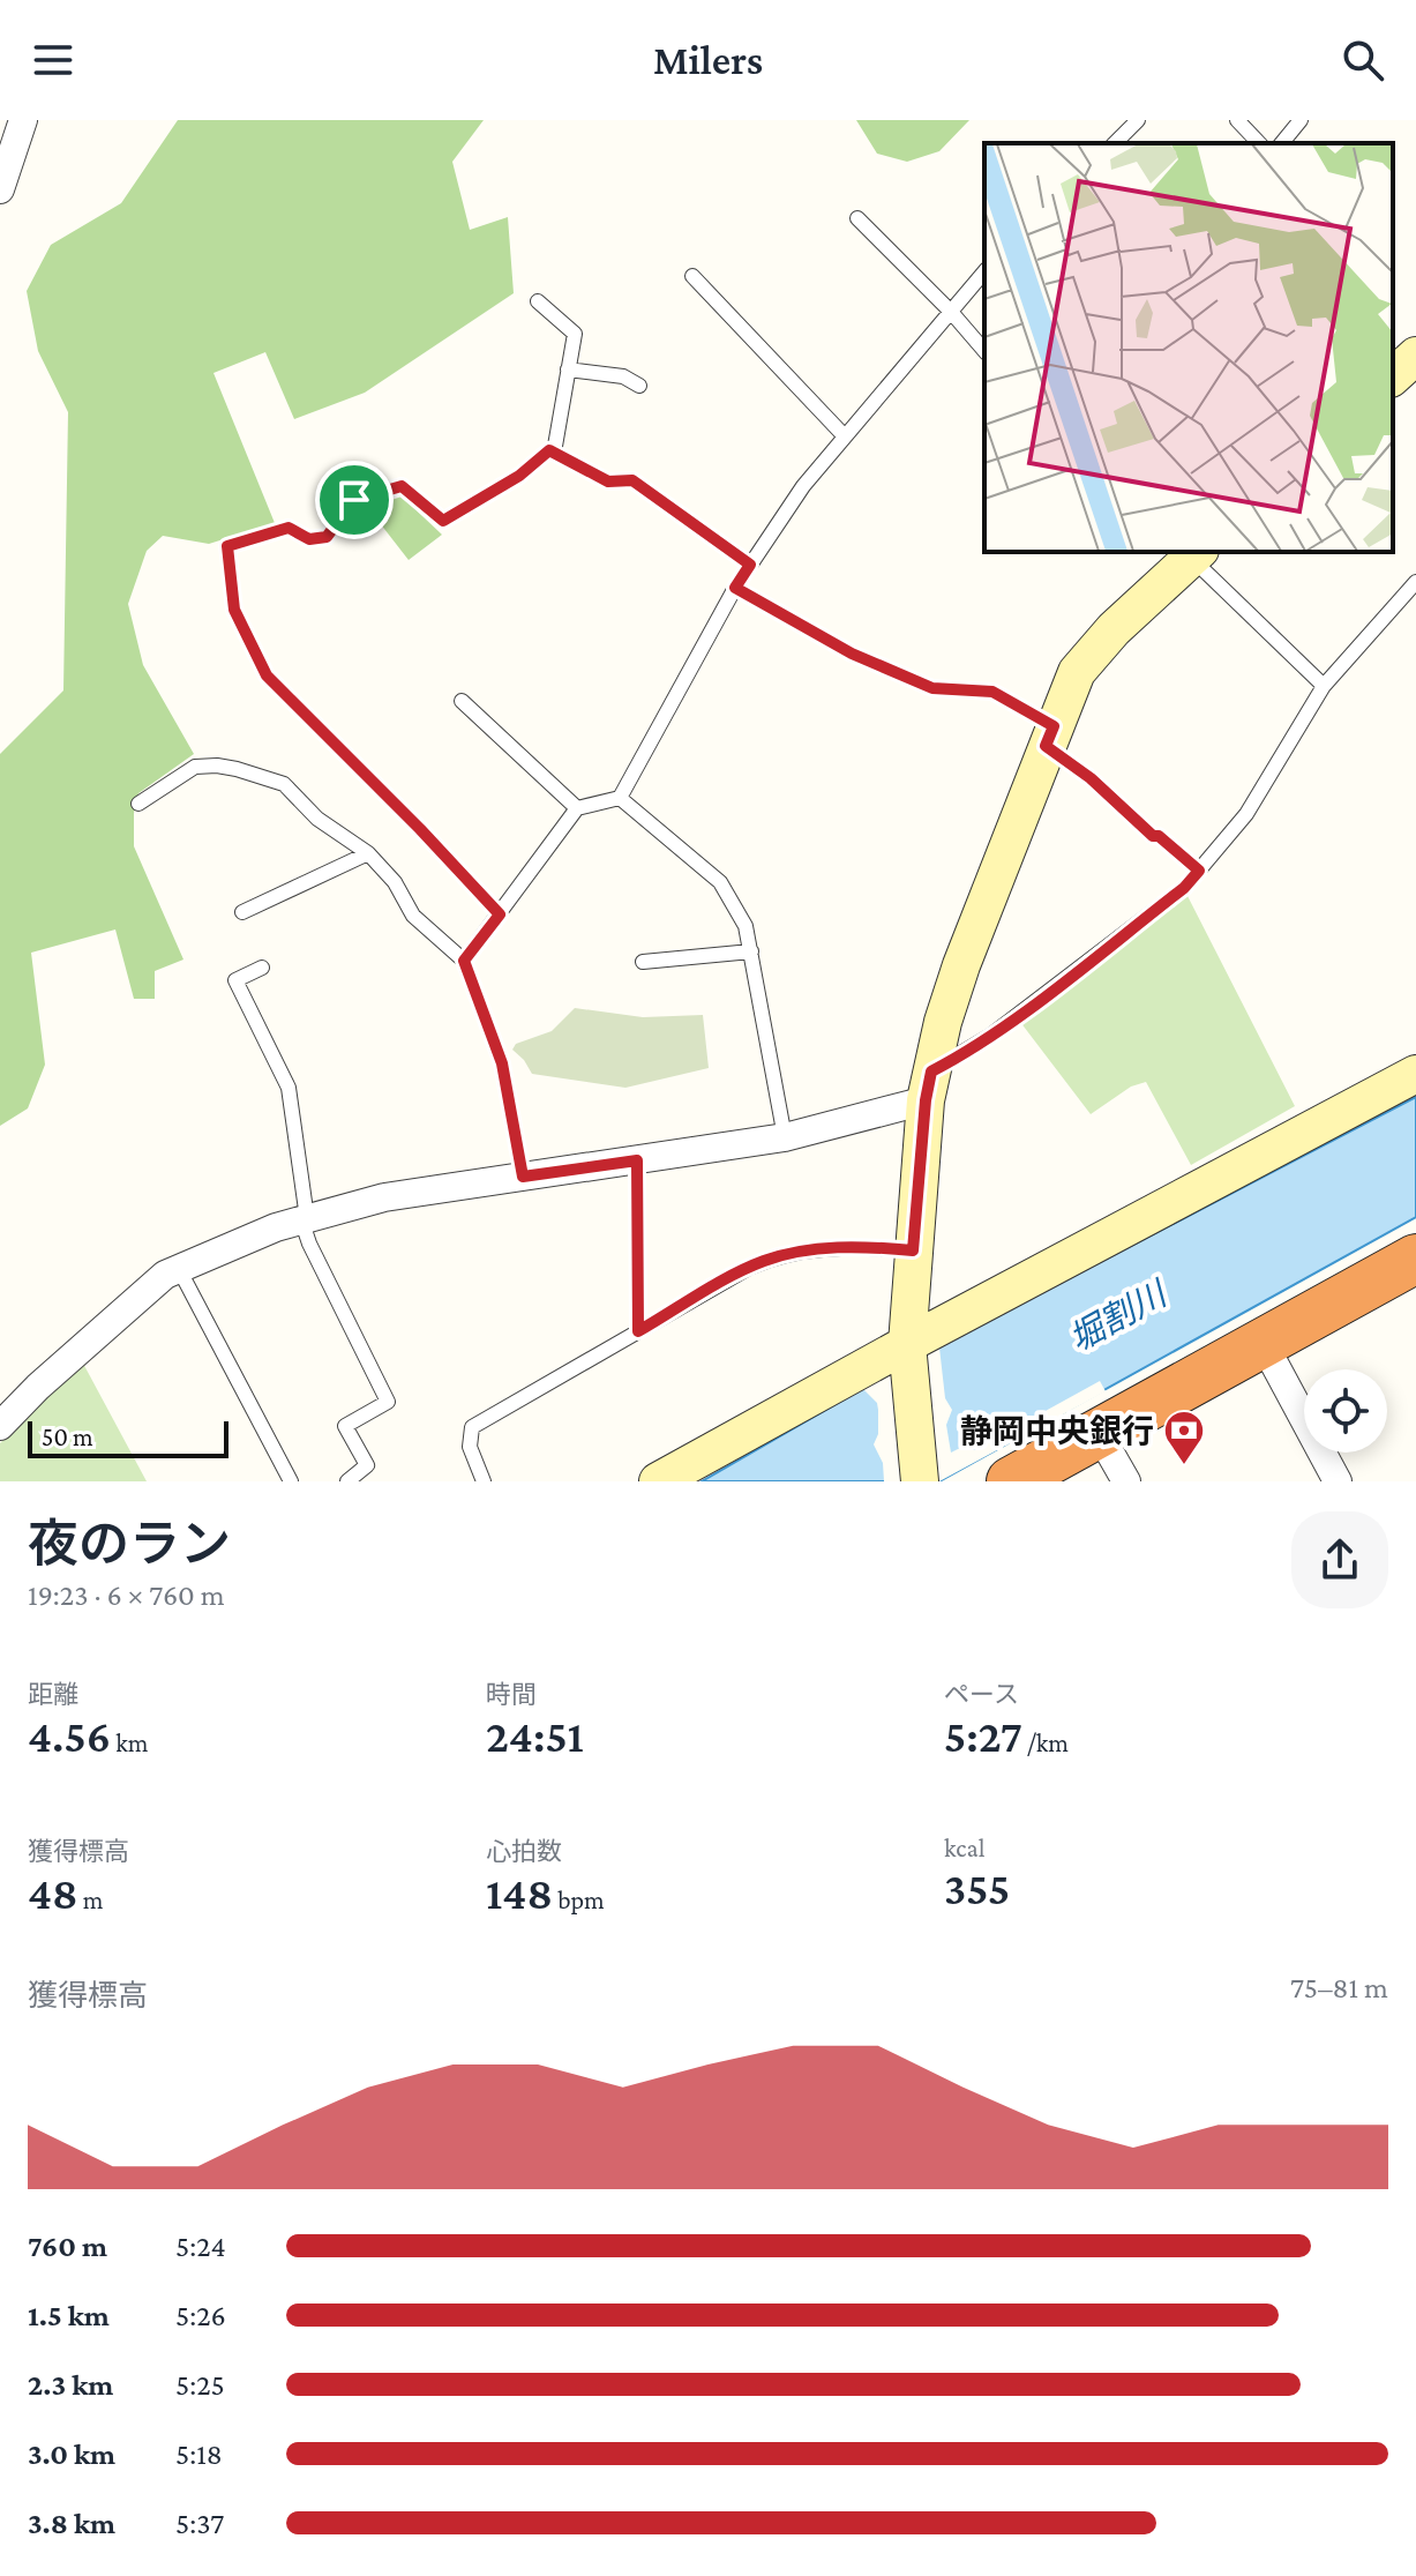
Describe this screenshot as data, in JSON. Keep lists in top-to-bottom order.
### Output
{
  "water": ["堀割川"],
  "places": {
    "bank": ["静岡中央銀行"]
  },
  "scale_bar": "50 m",
  "page": {
    "header": "Milers",
    "scale": "50 m",
    "heading": ["夜のラン", "19:23 · 6 × 760 m"],
    "stats": [
      ["距離", "4.56 km"],
      ["時間", "24:51"],
      ["ペース", "5:27 /km"],
      ["獲得標高", "48 m"],
      ["心拍数", "148 bpm"],
      ["kcal", "355"]
    ],
    "chart": ["獲得標高", "75–81 m"],
    "list": [
      {
        "name": "760 m",
        "note": "5:24"
      },
      {
        "name": "1.5 km",
        "note": "5:26"
      },
      {
        "name": "2.3 km",
        "note": "5:25"
      },
      {
        "name": "3.0 km",
        "note": "5:18"
      },
      {
        "name": "3.8 km",
        "note": "5:37"
      }
    ]
  }
}
